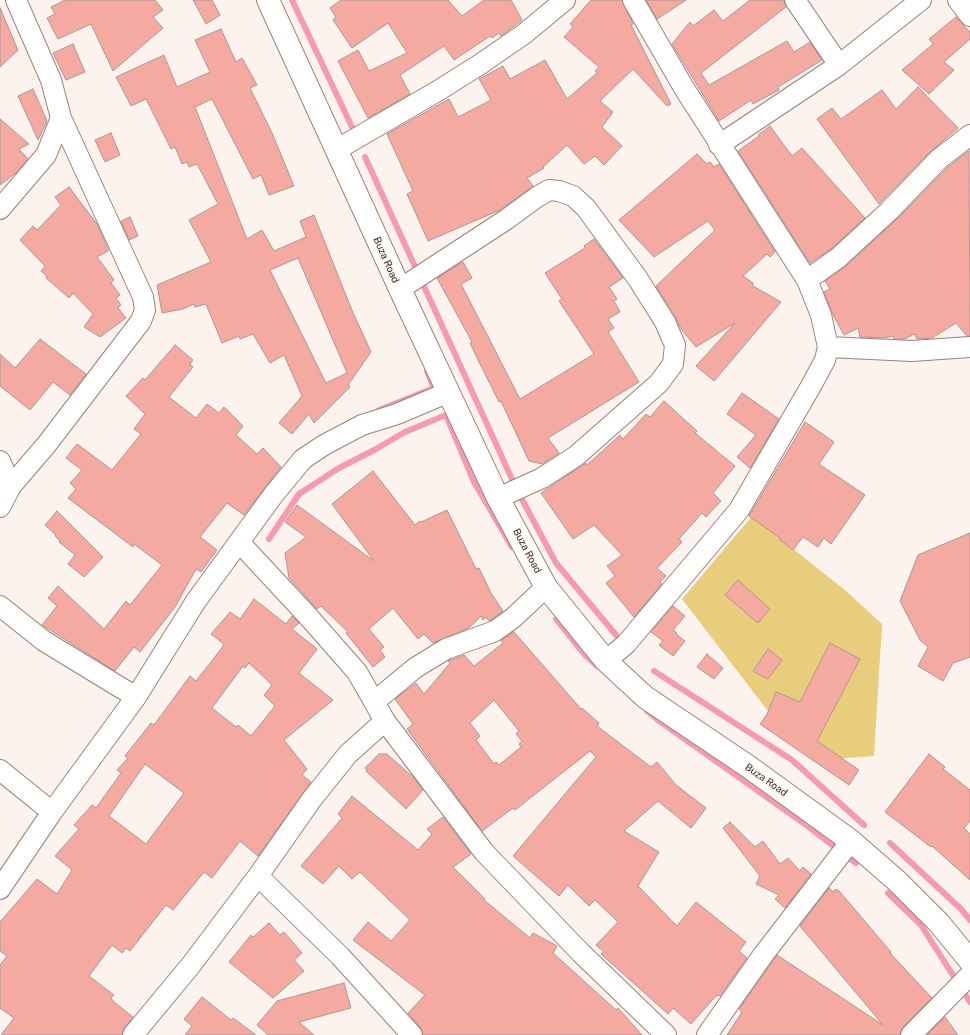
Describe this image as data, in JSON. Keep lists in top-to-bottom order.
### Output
{
  "streets": {
    "main road": ["Buza Road"]
  }
}
